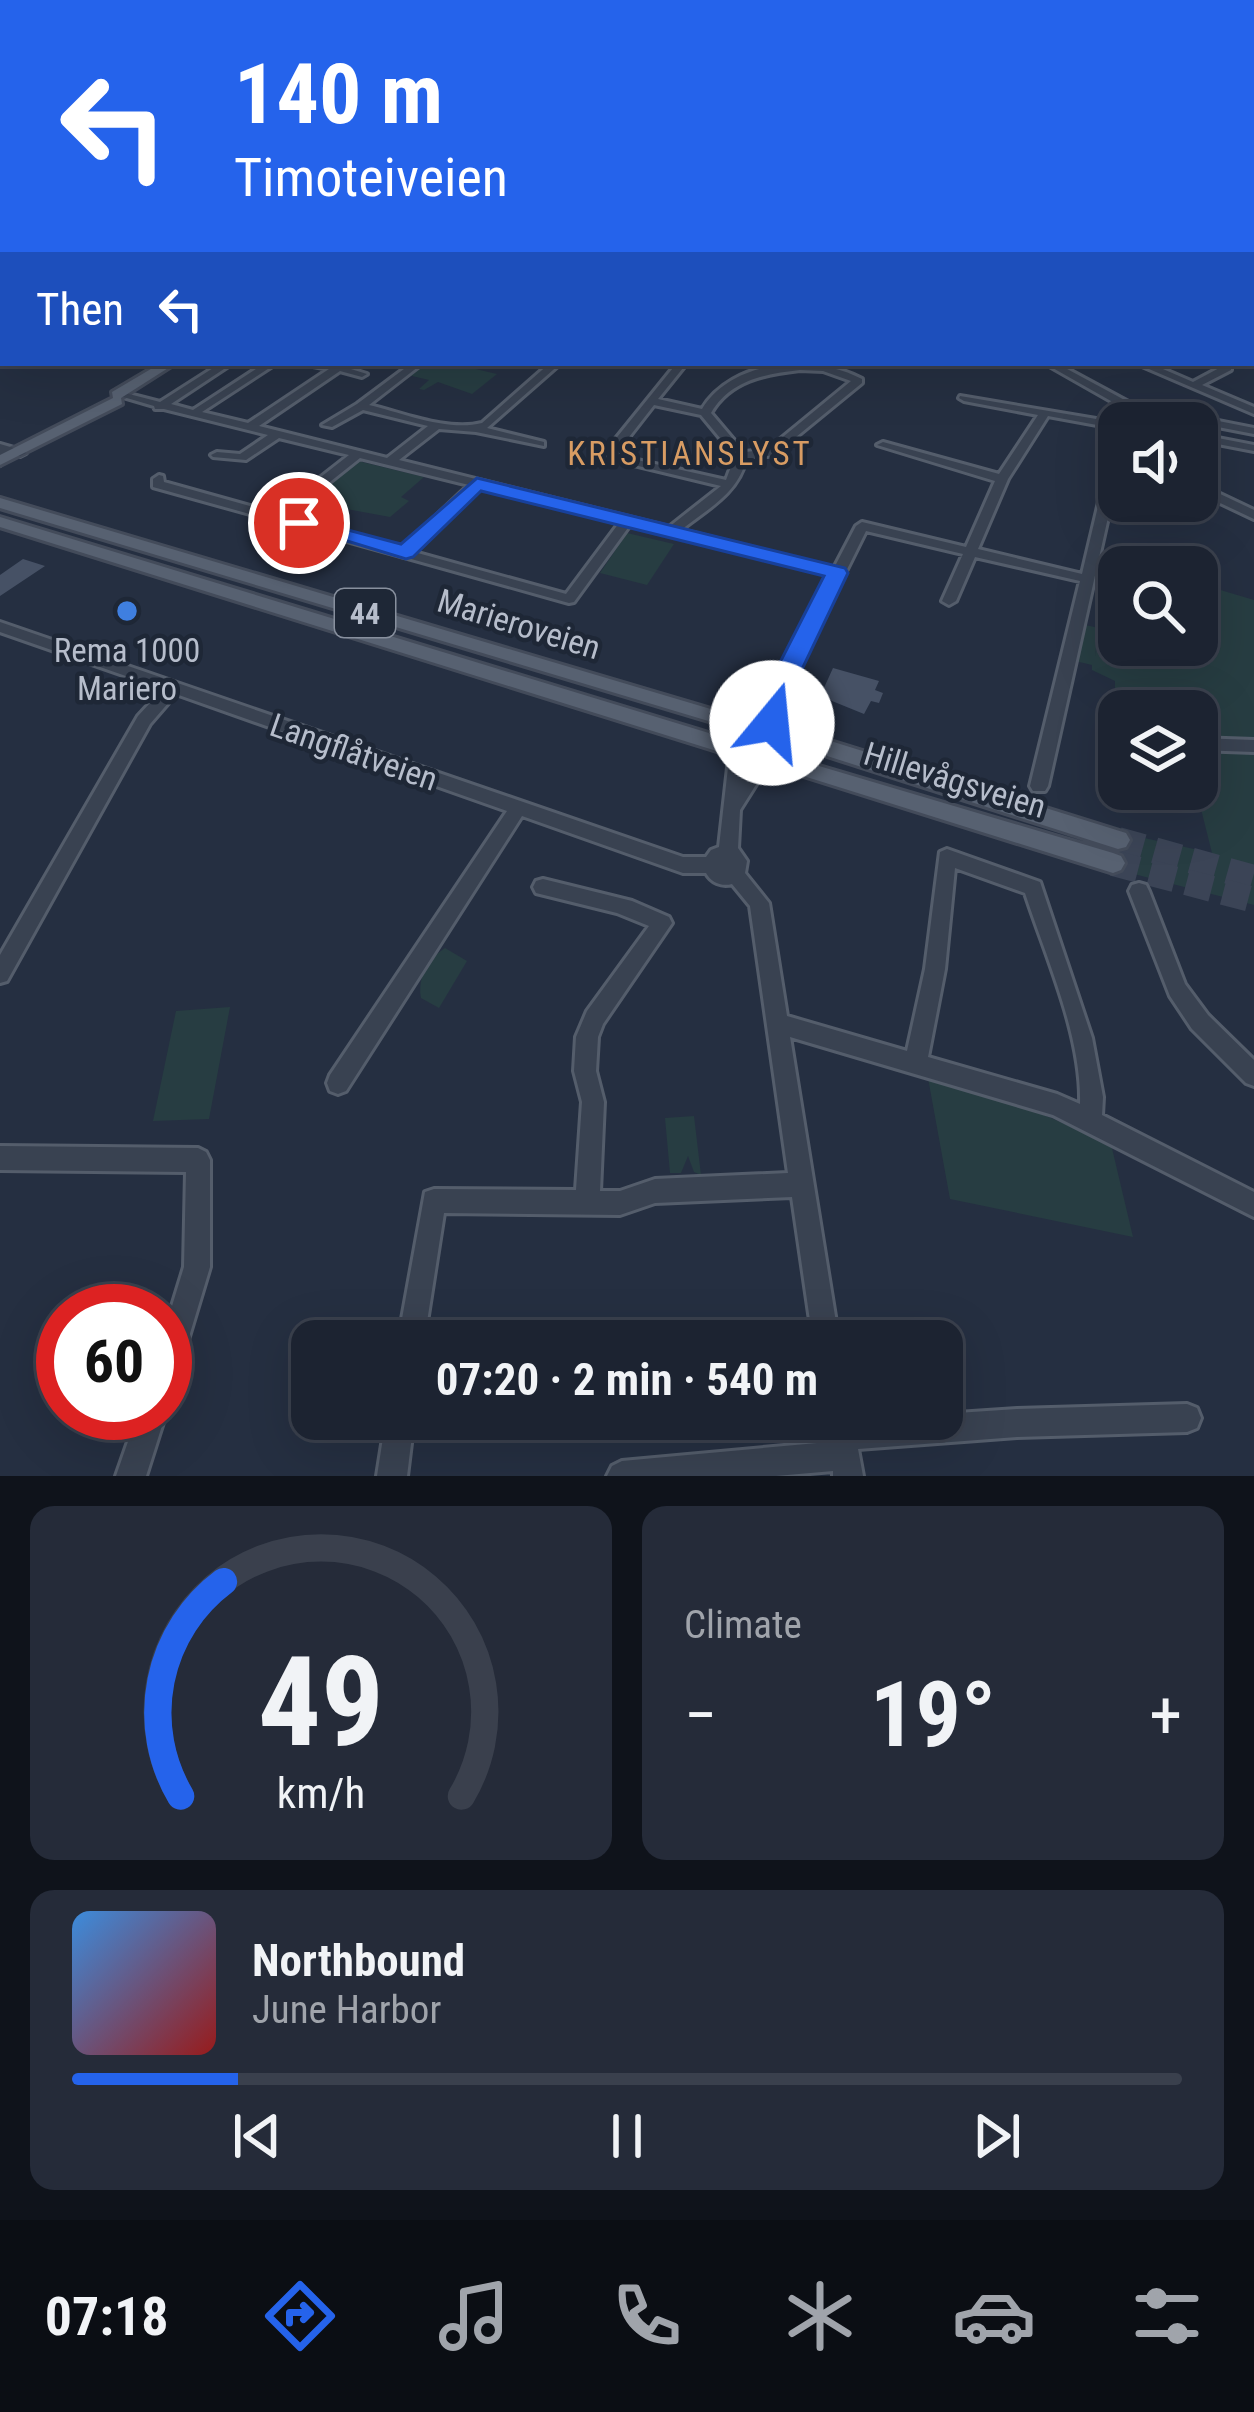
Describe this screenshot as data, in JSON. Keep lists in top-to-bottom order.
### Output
{
  "streets": {
    "main road": ["44", "Marieroveien", "Hillevågsveien"],
    "street": ["Langflåtveien"]
  },
  "crossings": [
    ["44", "Marieroveien"],
    ["44", "Hillevågsveien"]
  ],
  "districts": ["KRISTIANSLYST"],
  "places": ["Rema 1000 Mariero"],
  "page": {
    "turn": ["140 m", "Timoteiveien"],
    "then": "Then",
    "limit": "60",
    "trip": "07:20 · 2 min · 540 m",
    "tile": "Climate",
    "heat": ["−", "19°", "+"],
    "song": ["Northbound", "June Harbor"],
    "tabs": "07:18",
    "gauge": ["49", "km/h"]
  }
}
